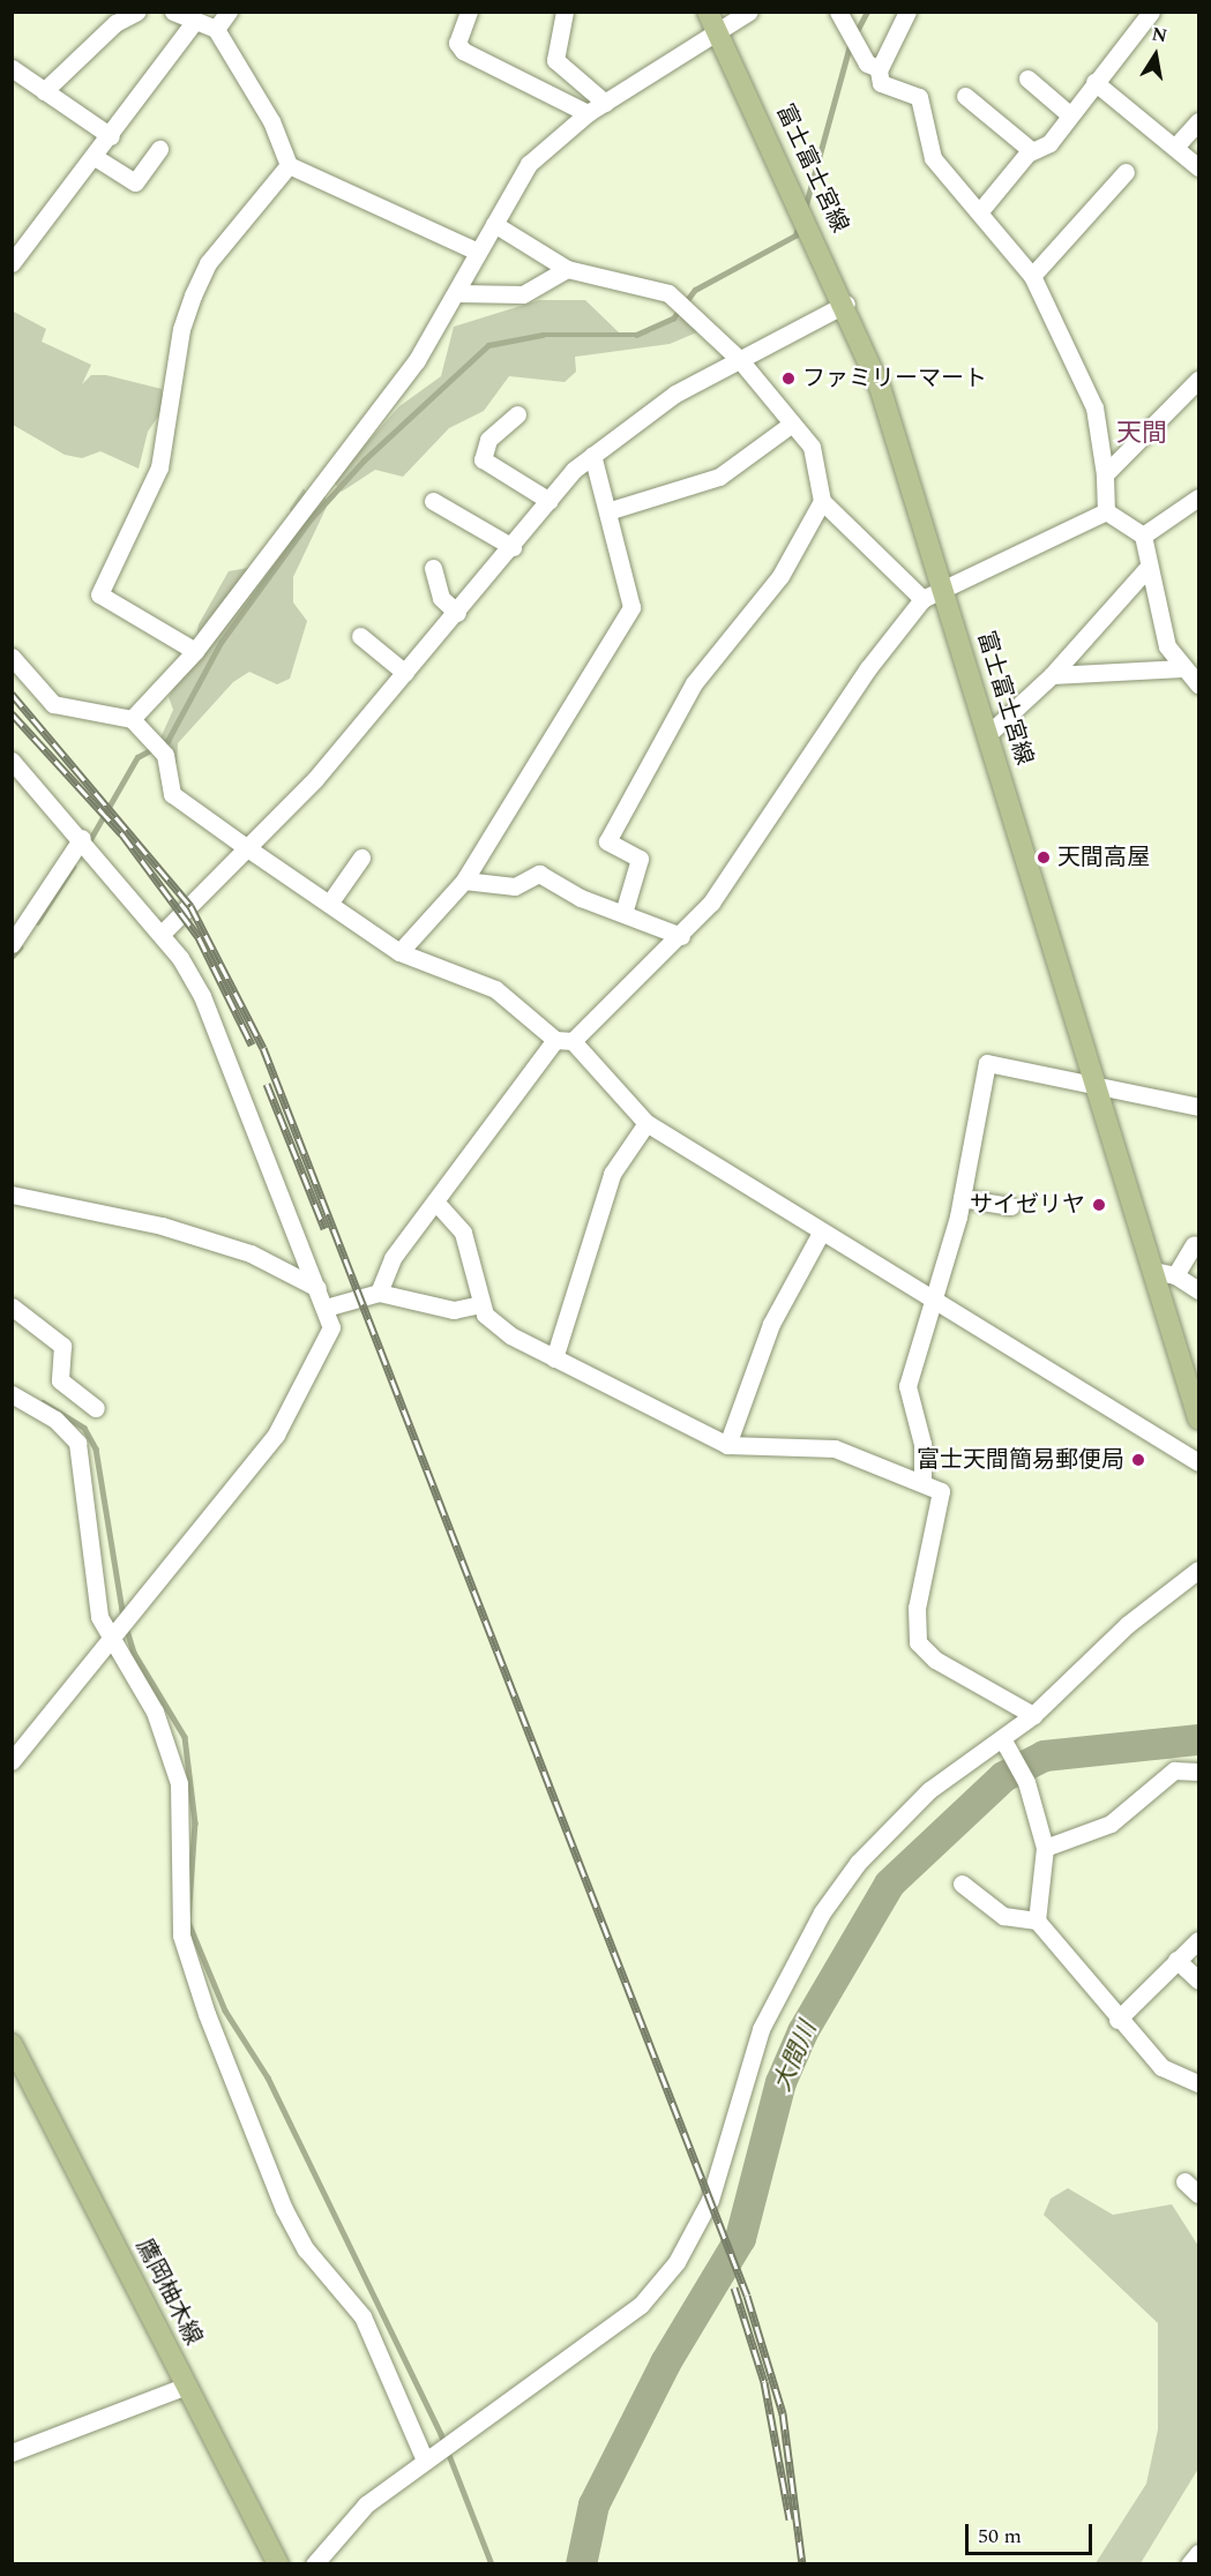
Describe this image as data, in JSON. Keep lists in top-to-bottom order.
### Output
{
  "streets": {
    "main road": ["富士富士宮線", "鷹岡柚木線"]
  },
  "districts": ["天間"],
  "water": ["大間川"],
  "places": [
    "ファミリーマート",
    "天間高屋",
    "サイゼリヤ",
    "富士天間簡易郵便局"
  ],
  "scale_bar": "50 m",
  "north": "top"
}
